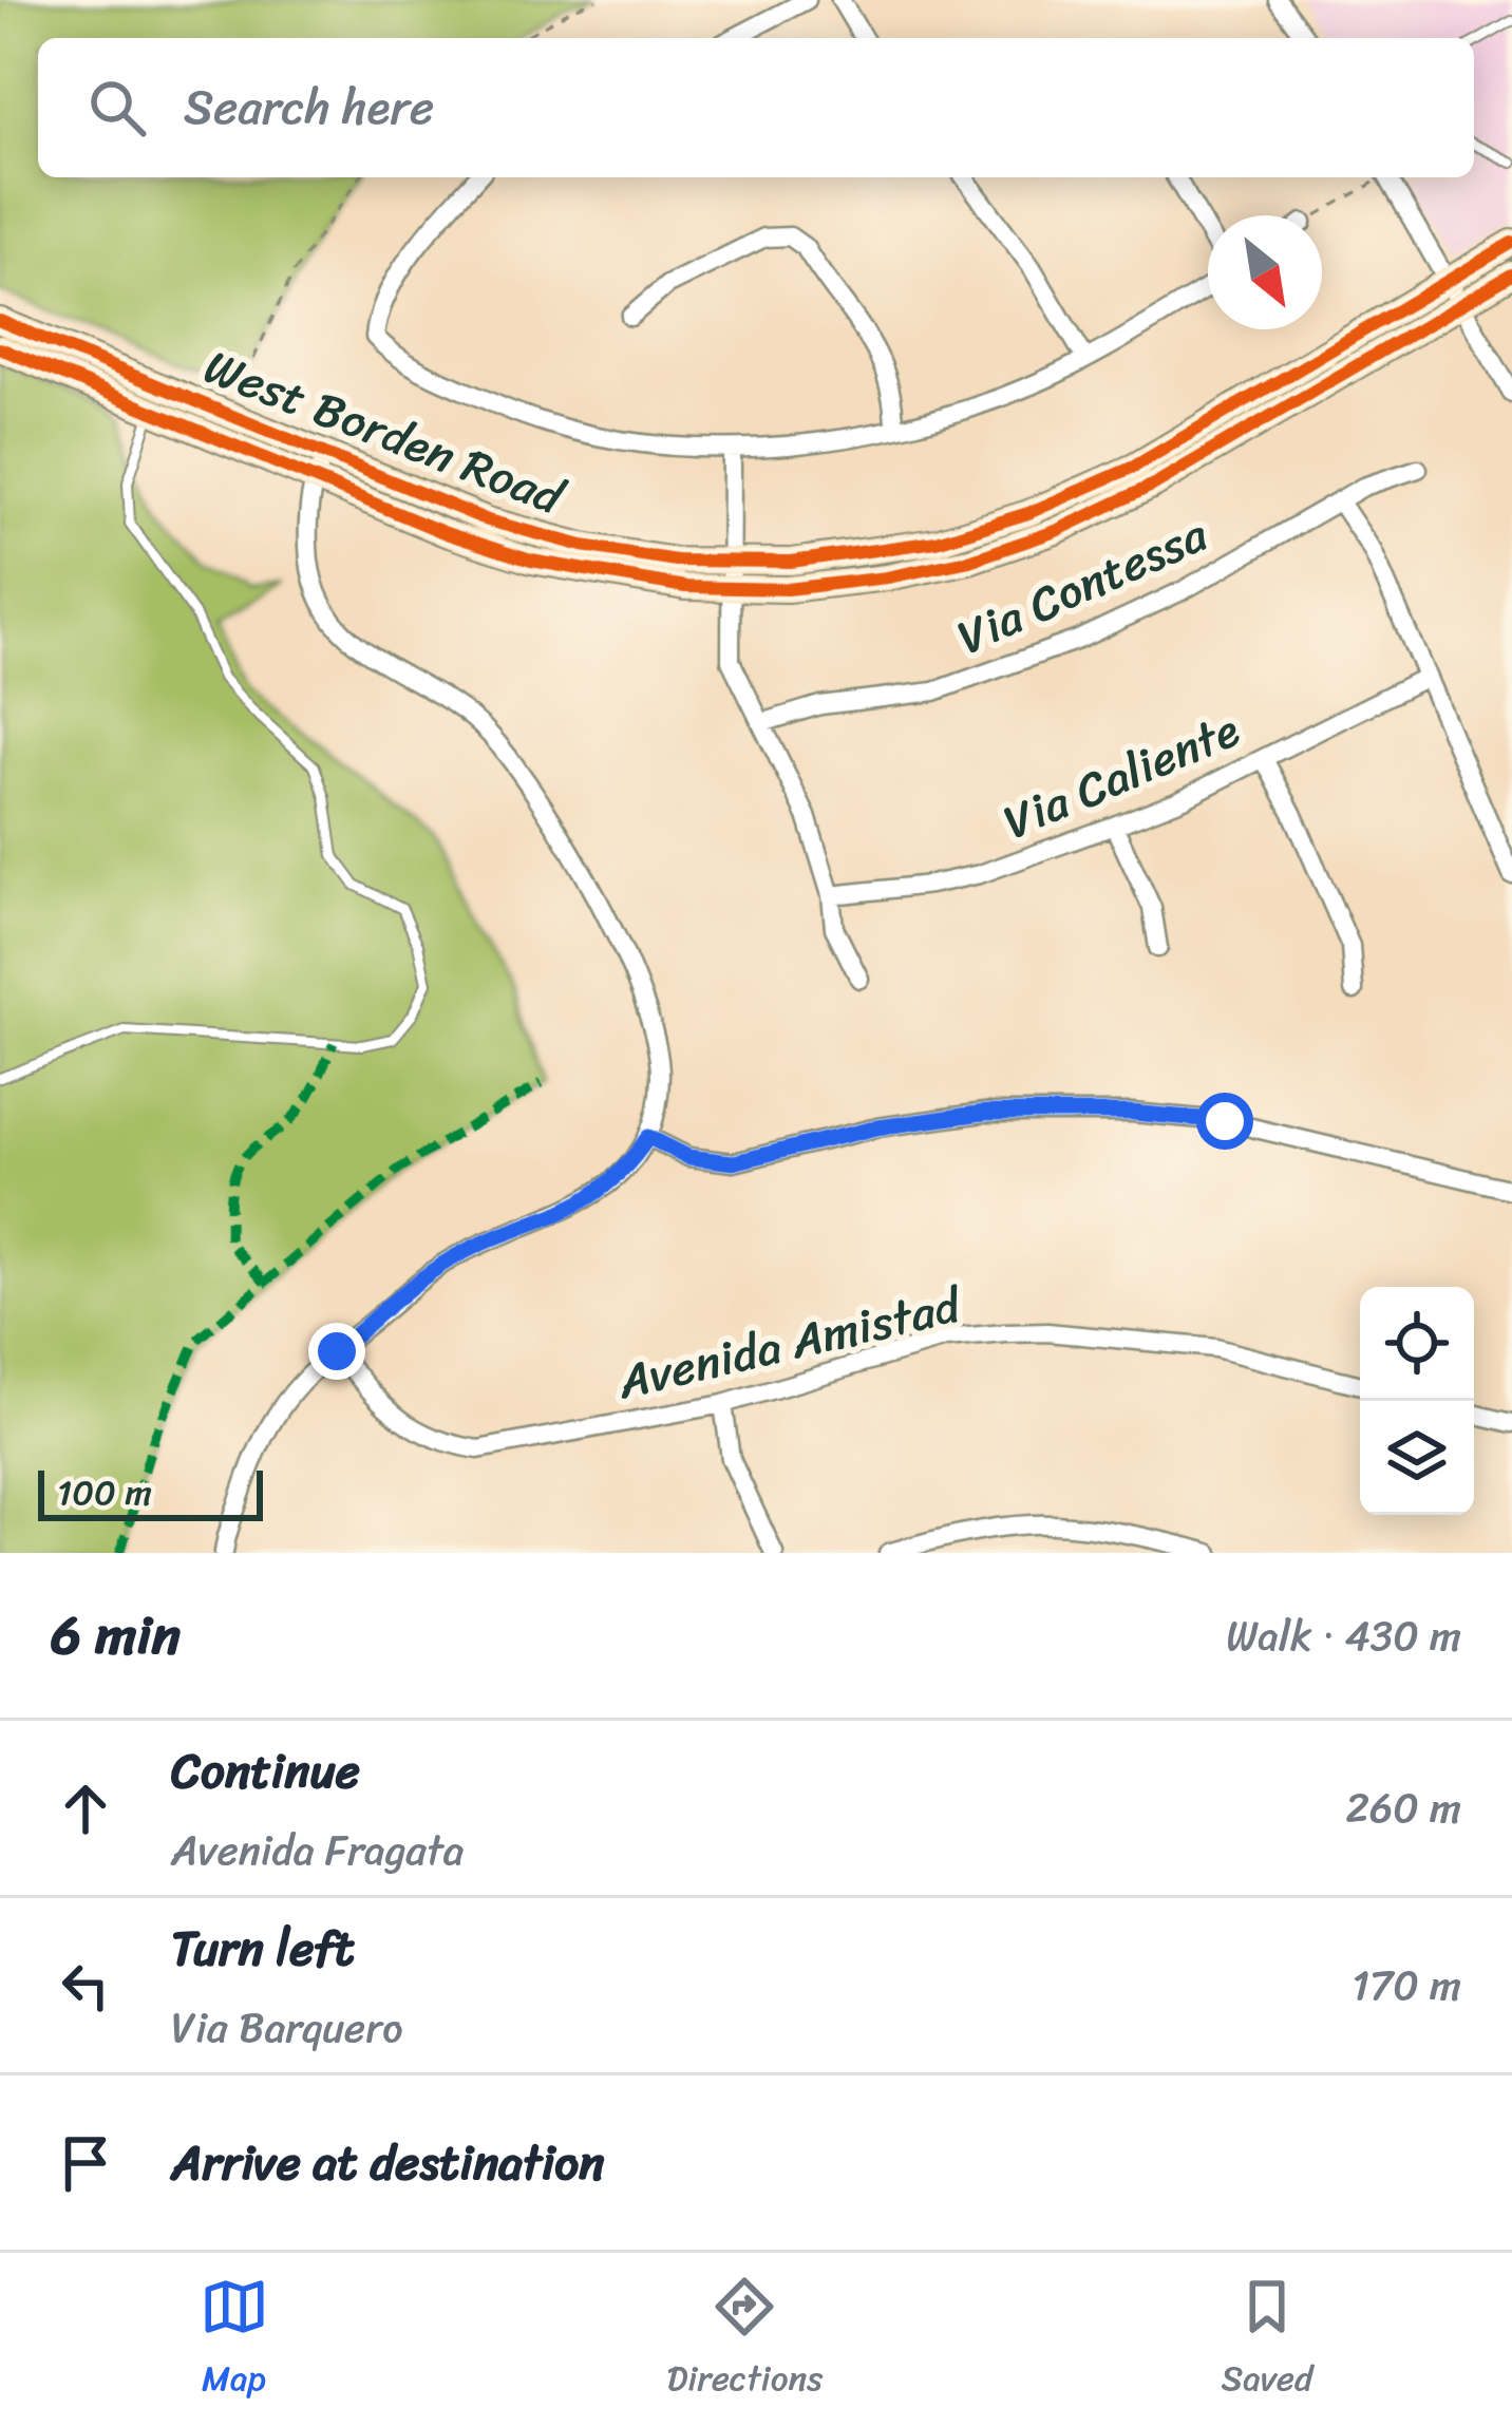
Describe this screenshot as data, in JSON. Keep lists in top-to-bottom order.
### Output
{
  "streets": {
    "main road": ["West Borden Road"],
    "street": ["Via Contessa", "Via Caliente", "Avenida Amistad"]
  },
  "scale_bar": "100 m",
  "north": "bottom right",
  "page": {
    "search": "Search here",
    "scale": "100 m",
    "heading": ["6 min", "Walk · 430 m"],
    "list": [
      ["Continue", "Avenida Fragata", "260 m"],
      ["Turn left", "Via Barquero", "170 m"],
      "Arrive at destination"
    ],
    "nav": ["Map", "Directions", "Saved"]
  }
}
